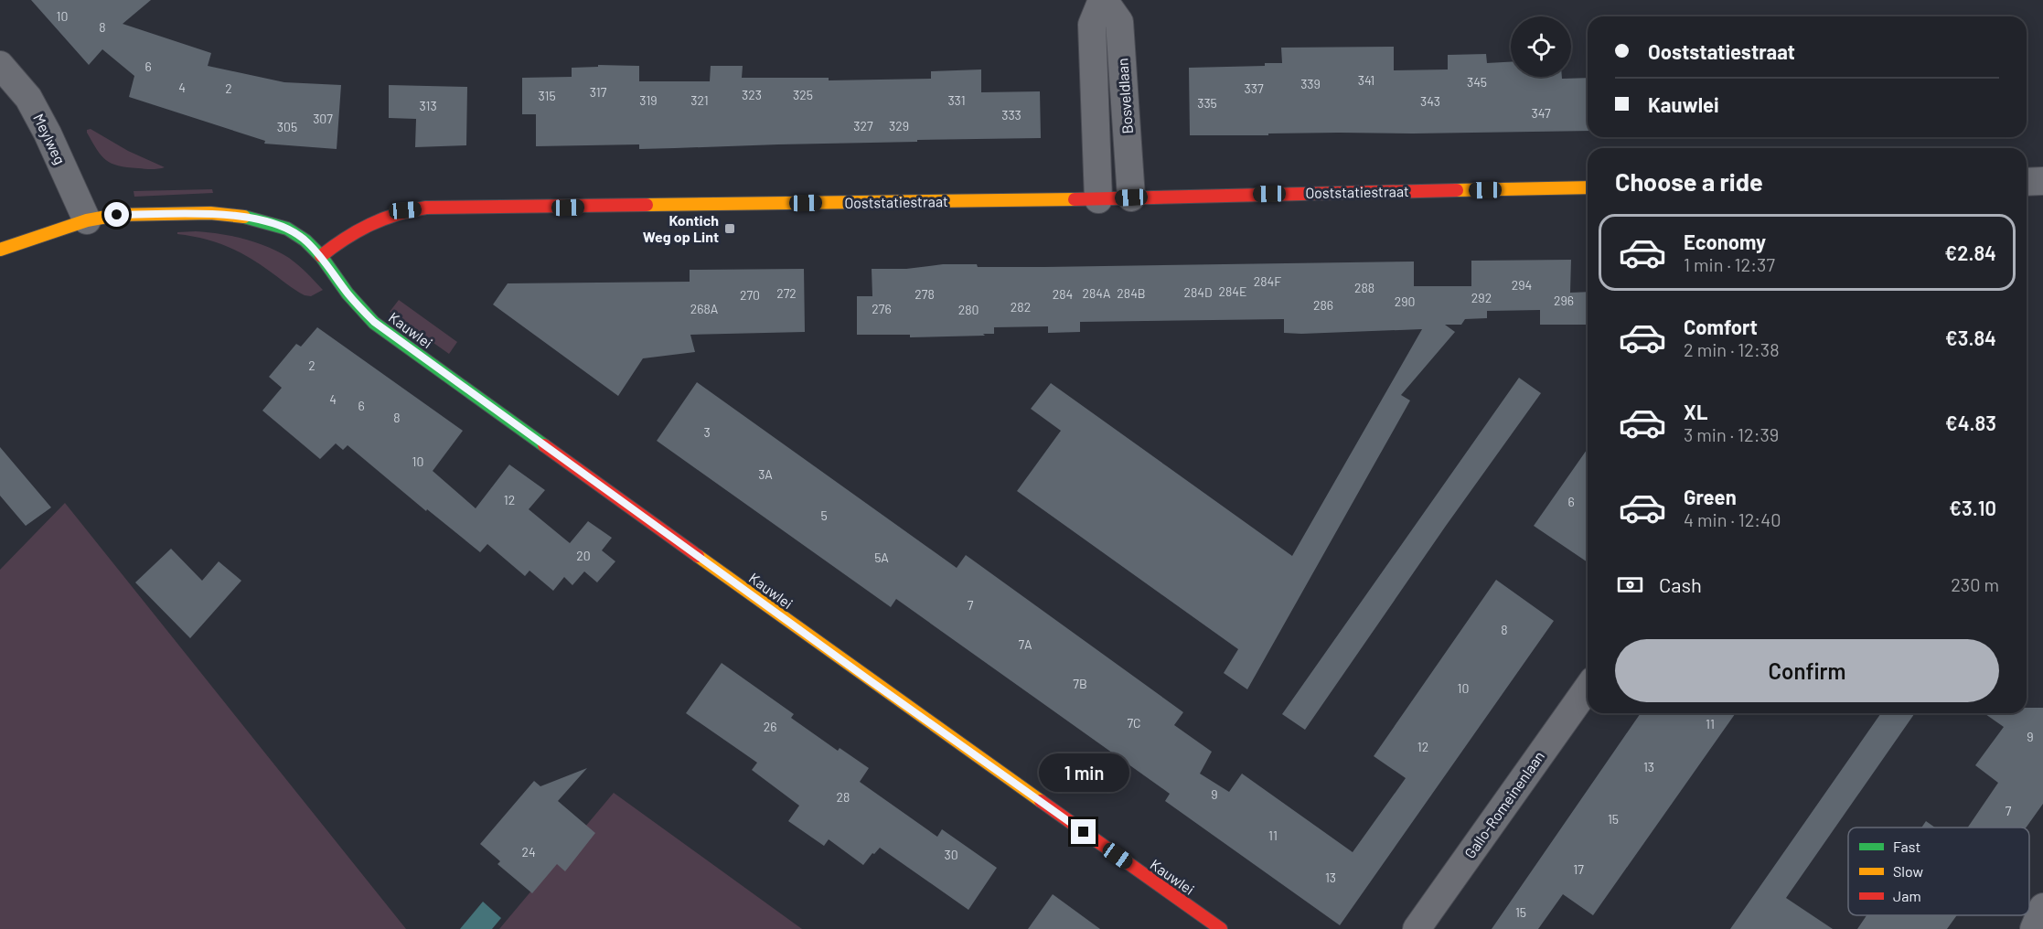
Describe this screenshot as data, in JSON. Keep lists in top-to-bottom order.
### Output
{
  "streets": {
    "street": [
      "Bosveldlaan",
      "Meylweg",
      "Ooststatiestraat",
      "Kauwlei",
      "Gallo-Romeinenlaan"
    ]
  },
  "crossings": [
    ["Bosveldlaan", "Ooststatiestraat"],
    ["Ooststatiestraat", "Kauwlei"]
  ],
  "places": {
    "transit": ["Kontich Weg op Lint"]
  },
  "house_numbers": [
    "10",
    "8",
    "6",
    "341",
    "345",
    "339",
    "4",
    "2",
    "337",
    "317",
    "323",
    "325",
    "315",
    "319",
    "321",
    "331",
    "343",
    "335",
    "313",
    "347",
    "333",
    "307",
    "327",
    "329",
    "305",
    "284F",
    "294",
    "288",
    "284E",
    "284D",
    "272",
    "284A",
    "284B",
    "278",
    "284",
    "270",
    "292",
    "296",
    "290",
    "286",
    "282",
    "268A",
    "276",
    "280",
    "2",
    "4",
    "6",
    "8",
    "3",
    "10",
    "3A",
    "12",
    "6",
    "5",
    "20",
    "5A",
    "7",
    "8",
    "7A",
    "7B",
    "10",
    "7C",
    "11",
    "26",
    "9",
    "12",
    "13",
    "9",
    "28",
    "7",
    "15",
    "11",
    "24",
    "30",
    "17",
    "13",
    "15"
  ],
  "legend": ["Fast", "Slow", "Jam"],
  "page": {
    "banner": ["Ooststatiestraat", "Kauwlei"],
    "heading": "Choose a ride",
    "list": [
      {
        "name": "Economy",
        "note": "1 min · 12:37",
        "value": "€2.84"
      },
      {
        "name": "Comfort",
        "note": "2 min · 12:38",
        "value": "€3.84"
      },
      {
        "name": "XL",
        "note": "3 min · 12:39",
        "value": "€4.83"
      },
      {
        "name": "Green",
        "note": "4 min · 12:40",
        "value": "€3.10"
      }
    ],
    "pay": ["Cash", "230 m"],
    "buttons": "Confirm",
    "bubble": "1 min"
  }
}
